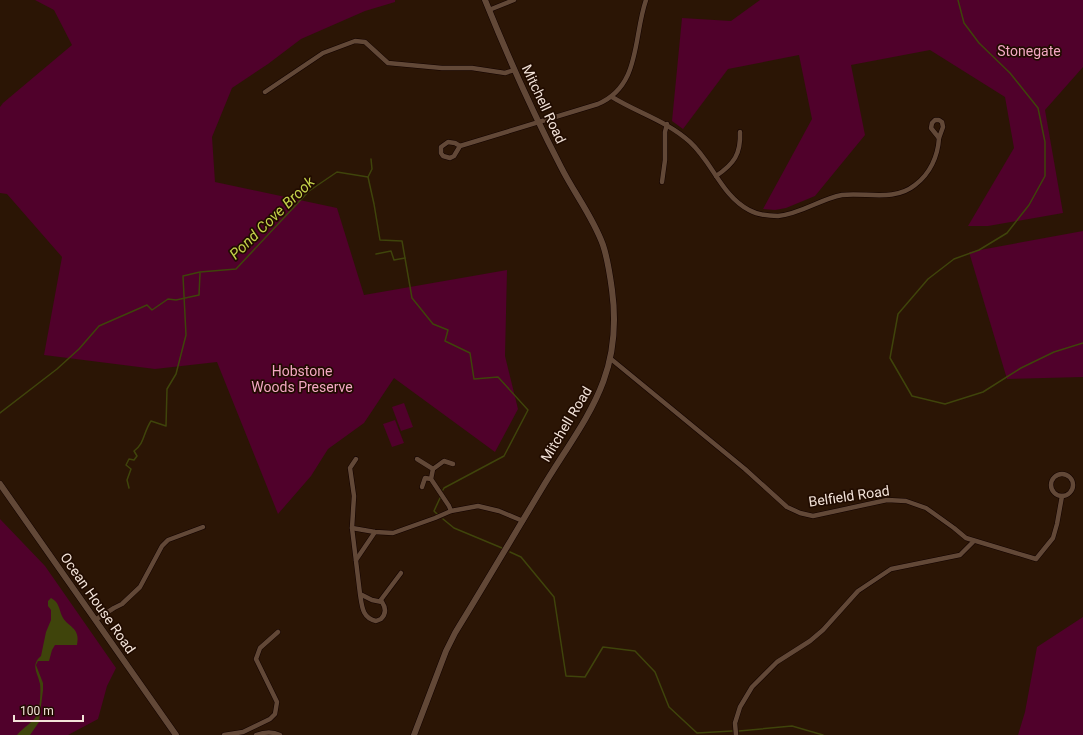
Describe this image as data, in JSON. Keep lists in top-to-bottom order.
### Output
{
  "streets": {
    "street": ["Mitchell Road", "Belfield Road", "Ocean House Road"]
  },
  "crossings": [
    ["Mitchell Road", "Belfield Road"]
  ],
  "water": ["Pond Cove Brook"],
  "parks": ["Stonegate", "Hobstone Woods Preserve"],
  "scale_bar": "100 m"
}
